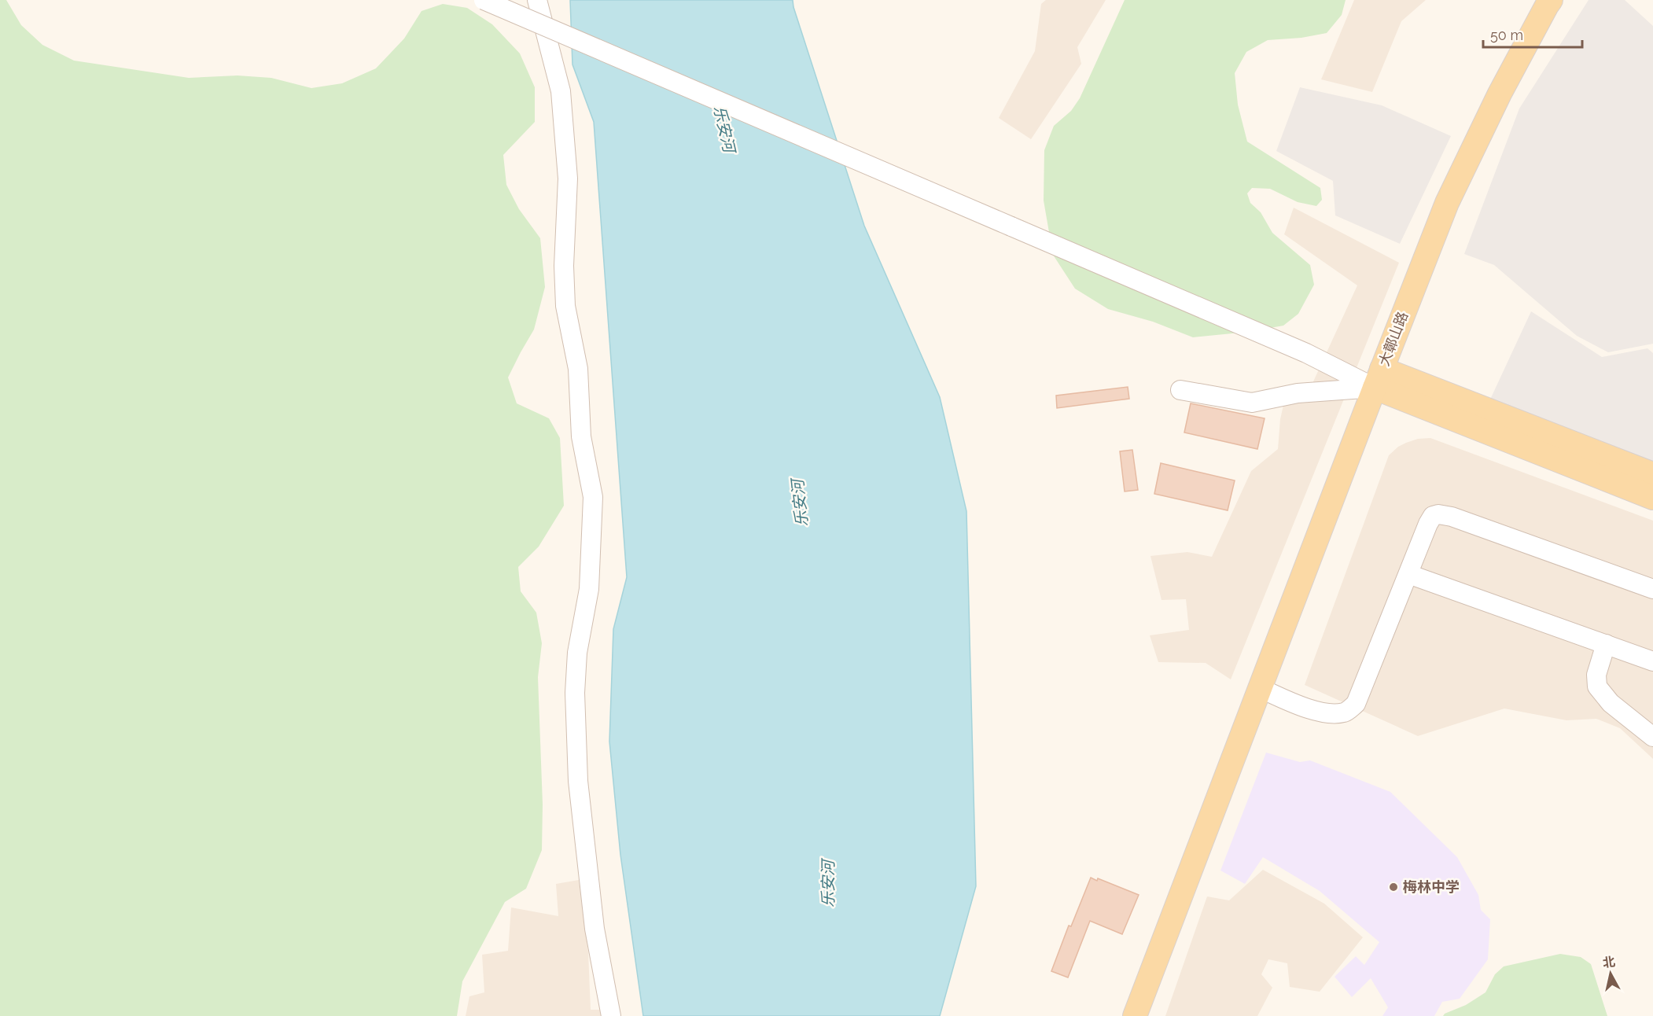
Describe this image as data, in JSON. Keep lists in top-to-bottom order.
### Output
{
  "streets": {
    "main road": ["大鄣山路"]
  },
  "water": ["乐安河"],
  "places": ["梅林中学"],
  "scale_bar": "50 m",
  "north": "top"
}
